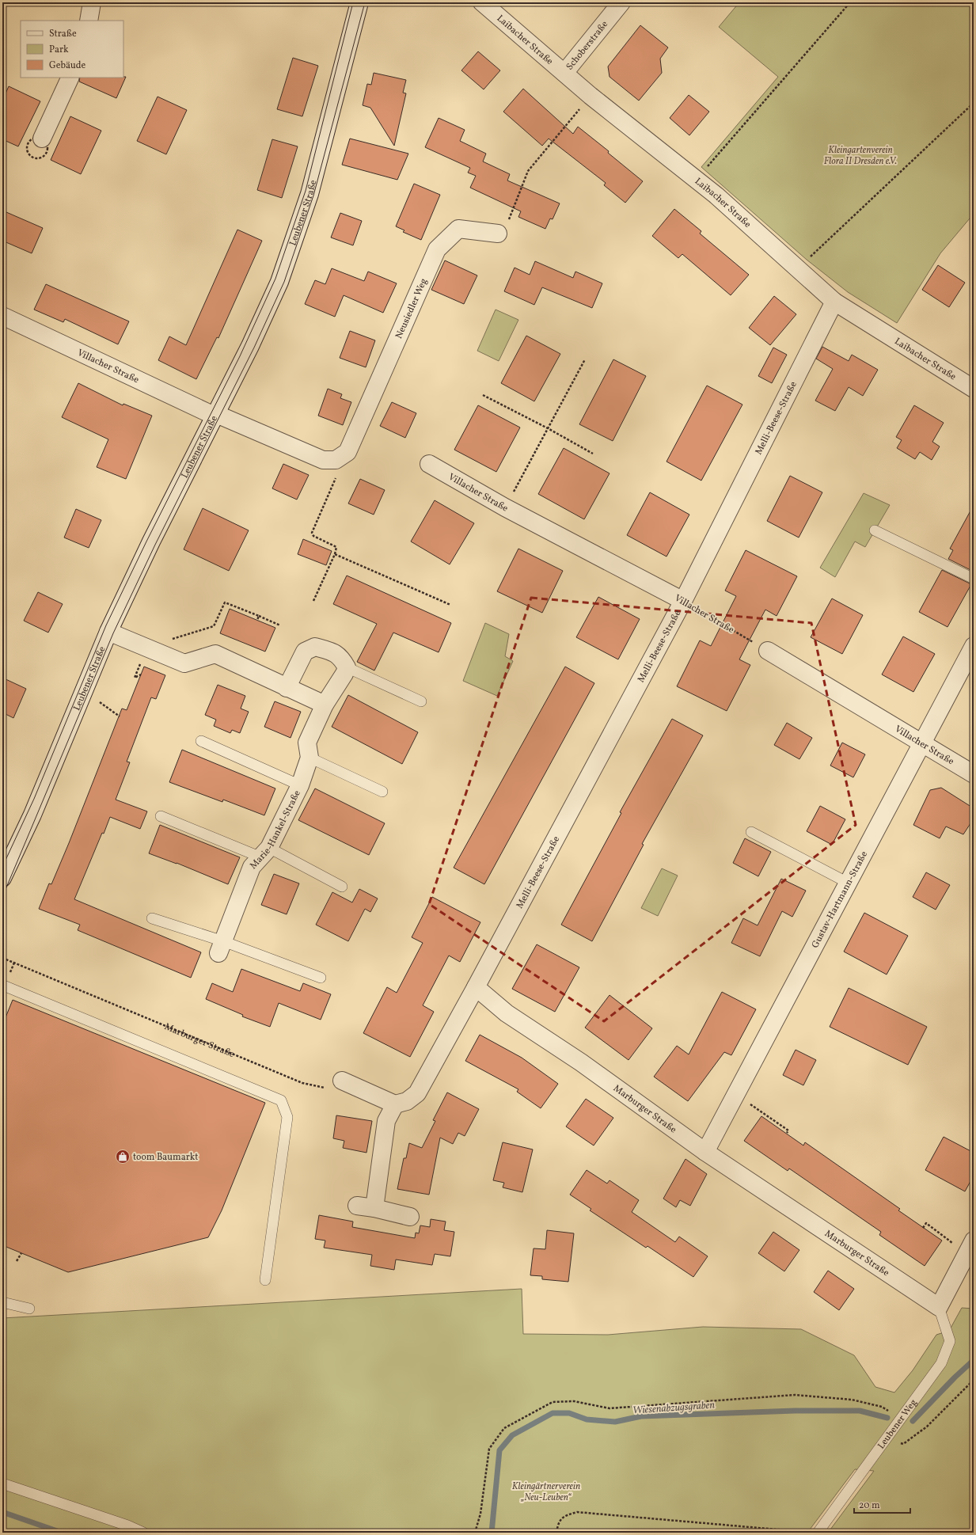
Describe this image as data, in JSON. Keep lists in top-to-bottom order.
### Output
{
  "streets": {
    "street": [
      "Laibacher Straße",
      "Schoberstraße",
      "Leubener Straße",
      "Neusiedler Weg",
      "Villacher Straße",
      "Melli-Beese-Straße",
      "Marie-Hankel-Straße",
      "Gustav-Hartmann-Straße",
      "Marburger Straße"
    ],
    "lane": ["Leubener Weg"]
  },
  "crossings": [
    ["Laibacher Straße", "Schoberstraße"],
    ["Laibacher Straße", "Melli-Beese-Straße"],
    ["Leubener Straße", "Villacher Straße"],
    ["Villacher Straße", "Melli-Beese-Straße"],
    ["Villacher Straße", "Gustav-Hartmann-Straße"],
    ["Melli-Beese-Straße", "Marburger Straße"],
    ["Gustav-Hartmann-Straße", "Marburger Straße"],
    ["Marburger Straße", "Leubener Weg"]
  ],
  "water": ["Wiesenabzugsgraben"],
  "parks": ["Kleingartenverein Flora II Dresden e.V.", "Kleingärtnerverein „Neu-Leuben“"],
  "places": {
    "shop": ["toom Baumarkt"]
  },
  "legend": ["Straße", "Park", "Gebäude"],
  "scale_bar": "20 m"
}
